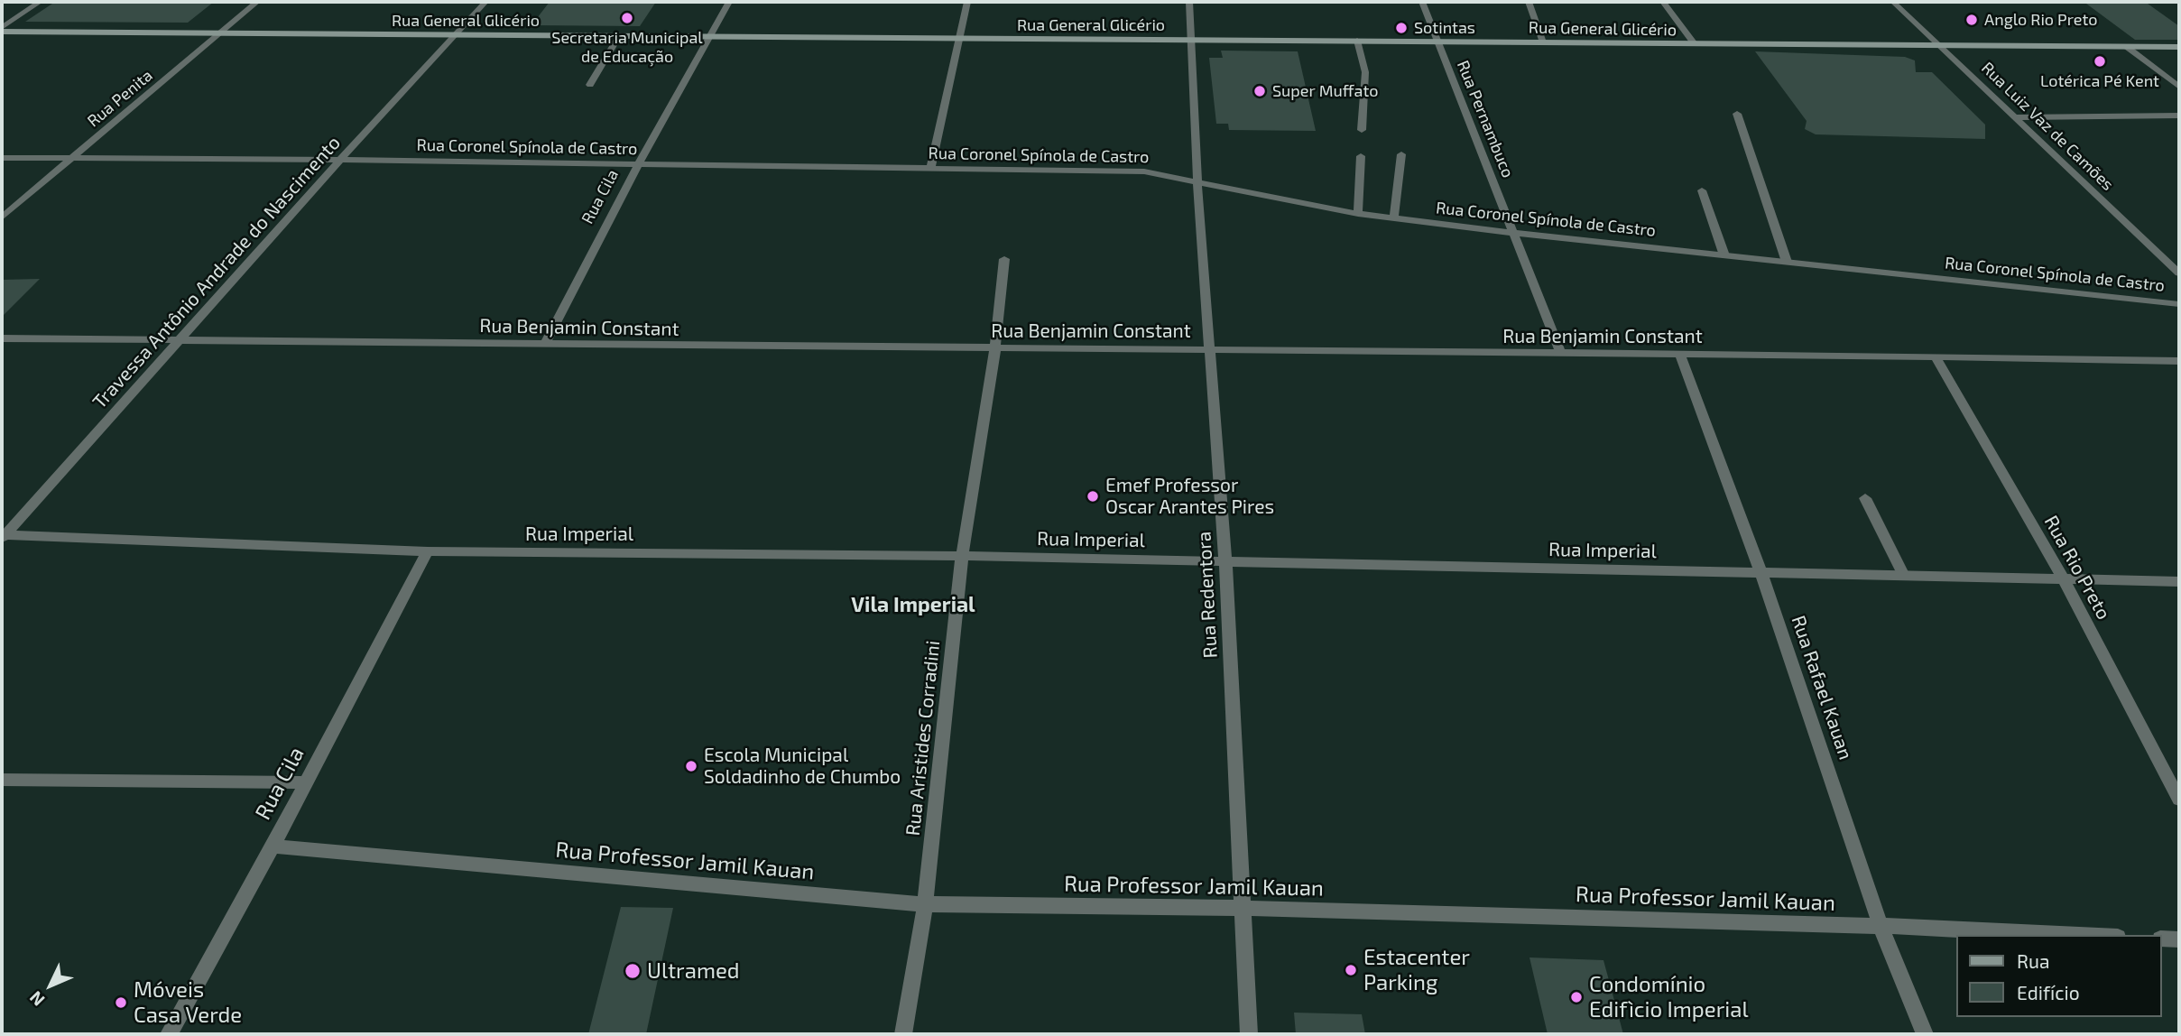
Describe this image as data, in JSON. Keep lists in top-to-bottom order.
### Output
{
  "streets": {
    "street": [
      "Rua General Glicério",
      "Rua Penita",
      "Rua Pernambuco",
      "Rua Luiz Vaz de Camões",
      "Rua Coronel Spínola de Castro",
      "Rua Cila",
      "Travessa Antônio Andrade do Nascimento",
      "Rua Benjamin Constant",
      "Rua Imperial",
      "Rua Rio Preto",
      "Rua Redentora",
      "Rua Rafael Kauan",
      "Rua Aristides Corradini",
      "Rua Professor Jamil Kauan"
    ]
  },
  "crossings": [
    ["Rua General Glicério", "Rua Penita"],
    ["Rua General Glicério", "Rua Pernambuco"],
    ["Rua General Glicério", "Rua Luiz Vaz de Camões"],
    ["Rua General Glicério", "Rua Cila"],
    ["Rua General Glicério", "Travessa Antônio Andrade do Nascimento"],
    ["Rua General Glicério", "Rua Redentora"],
    ["Rua Penita", "Rua Coronel Spínola de Castro"],
    ["Rua Pernambuco", "Rua Coronel Spínola de Castro"],
    ["Rua Pernambuco", "Rua Benjamin Constant"],
    ["Rua Coronel Spínola de Castro", "Rua Cila"],
    ["Rua Coronel Spínola de Castro", "Travessa Antônio Andrade do Nascimento"],
    ["Rua Coronel Spínola de Castro", "Rua Redentora"],
    ["Rua Cila", "Rua Benjamin Constant"],
    ["Rua Cila", "Rua Imperial"],
    ["Rua Cila", "Rua Professor Jamil Kauan"],
    ["Travessa Antônio Andrade do Nascimento", "Rua Benjamin Constant"],
    ["Travessa Antônio Andrade do Nascimento", "Rua Imperial"],
    ["Rua Benjamin Constant", "Rua Rio Preto"],
    ["Rua Benjamin Constant", "Rua Redentora"],
    ["Rua Benjamin Constant", "Rua Rafael Kauan"],
    ["Rua Benjamin Constant", "Rua Aristides Corradini"],
    ["Rua Imperial", "Rua Rio Preto"],
    ["Rua Imperial", "Rua Redentora"],
    ["Rua Imperial", "Rua Rafael Kauan"],
    ["Rua Imperial", "Rua Aristides Corradini"],
    ["Rua Redentora", "Rua Professor Jamil Kauan"],
    ["Rua Rafael Kauan", "Rua Professor Jamil Kauan"],
    ["Rua Aristides Corradini", "Rua Professor Jamil Kauan"]
  ],
  "districts": ["Vila Imperial"],
  "places": [
    "Secretaria Municipal de Educação",
    "Anglo Rio Preto",
    "Sotintas",
    "Lotérica Pé Kent",
    "Super Muffato",
    "Emef Professor Oscar Arantes Pires",
    "Escola Municipal Soldadinho de Chumbo",
    "Estacenter Parking",
    "Ultramed",
    "Condomínio Edifìcio Imperial",
    "Móveis Casa Verde"
  ],
  "legend": ["Rua", "Edifício"],
  "north": "bottom left"
}
